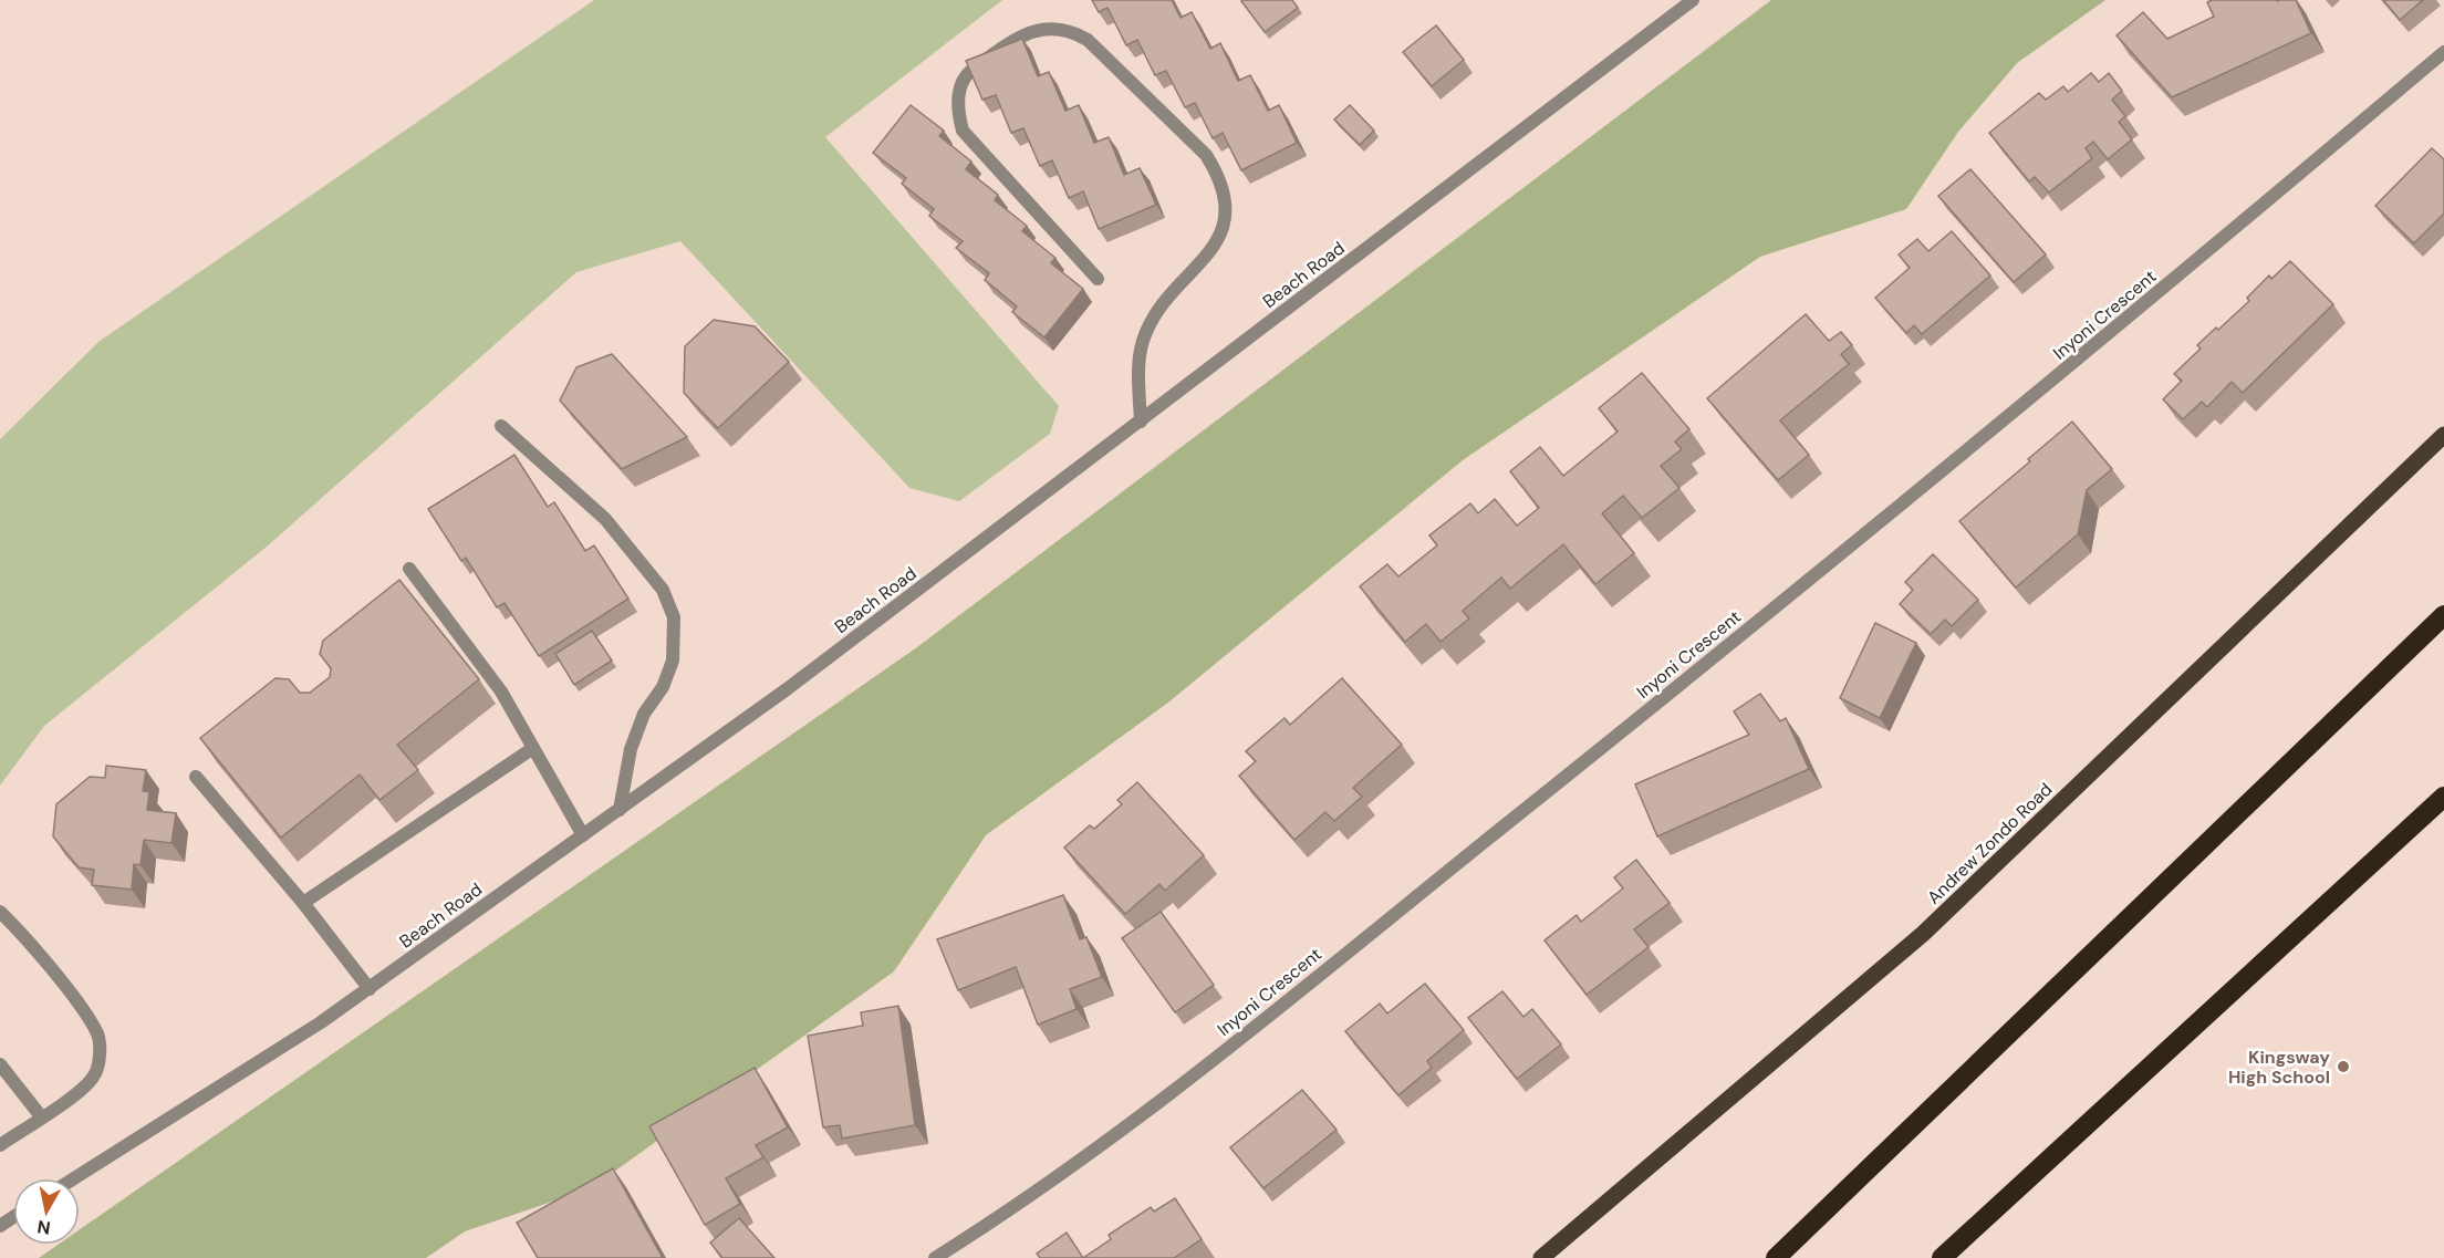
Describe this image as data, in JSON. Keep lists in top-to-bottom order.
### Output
{
  "streets": {
    "main road": ["Andrew Zondo Road"],
    "street": ["Beach Road", "Inyoni Crescent"]
  },
  "places": ["Kingsway High School"],
  "north": "bottom"
}
